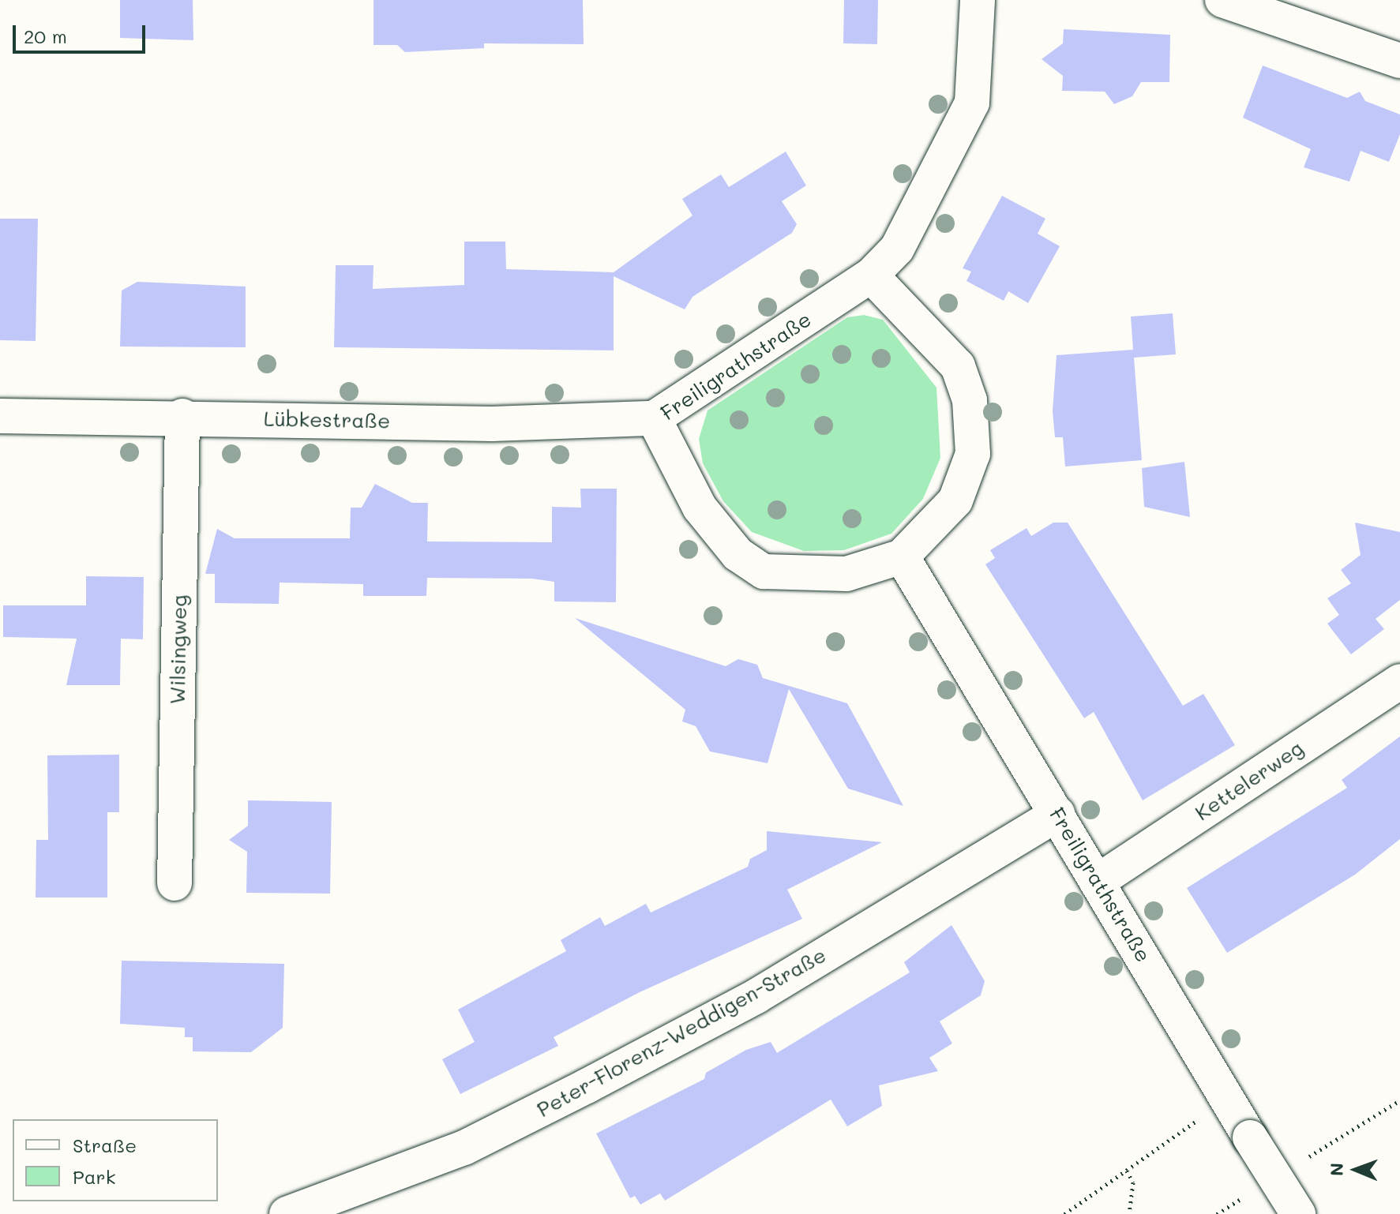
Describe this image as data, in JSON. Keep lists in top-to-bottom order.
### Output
{
  "streets": {
    "street": [
      "Freiligrathstraße",
      "Lübkestraße",
      "Wilsingweg",
      "Kettelerweg",
      "Peter-Florenz-Weddigen-Straße"
    ]
  },
  "crossings": [
    ["Freiligrathstraße", "Lübkestraße"],
    ["Freiligrathstraße", "Kettelerweg"],
    ["Freiligrathstraße", "Peter-Florenz-Weddigen-Straße"],
    ["Lübkestraße", "Wilsingweg"]
  ],
  "legend": ["Straße", "Park"],
  "scale_bar": "20 m",
  "north": "left"
}
